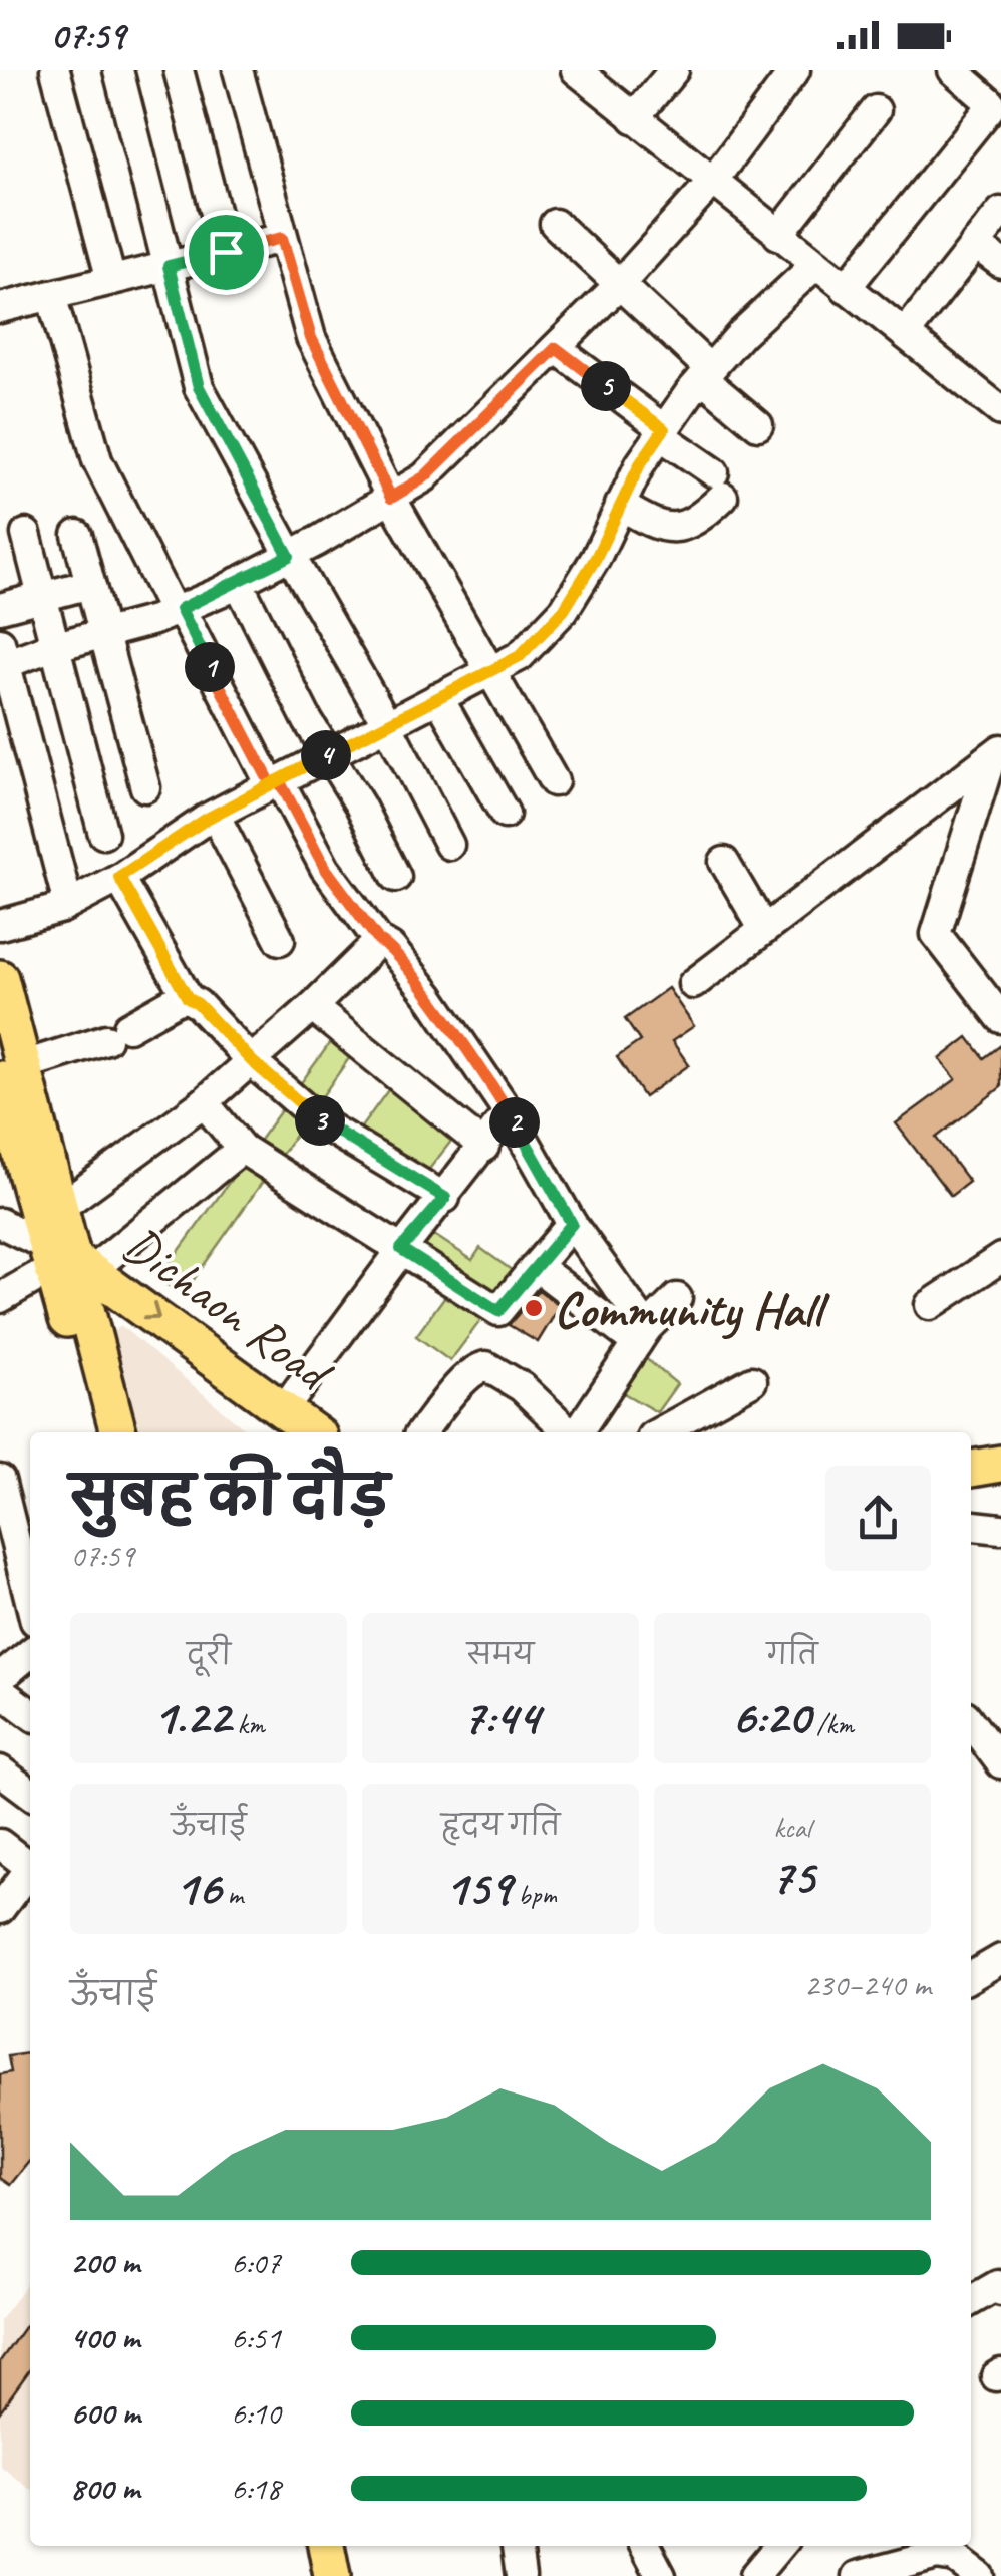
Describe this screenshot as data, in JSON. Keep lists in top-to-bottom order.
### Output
{
  "streets": {
    "main road": ["Dichaon Road"]
  },
  "places": ["Community Hall"],
  "page": {
    "status": "07:59",
    "pins": [
      "5",
      "1",
      "4",
      "3",
      "2"
    ],
    "heading": ["सुबह की दौड़", "07:59"],
    "stats": [
      ["दूरी", "1.22 km"],
      ["समय", "7:44"],
      ["गति", "6:20 /km"],
      ["ऊँचाई", "16 m"],
      ["हृदय गति", "159 bpm"],
      ["kcal", "75"]
    ],
    "chart": ["ऊँचाई", "230–240 m"],
    "list": [
      {
        "name": "200 m",
        "note": "6:07"
      },
      {
        "name": "400 m",
        "note": "6:51"
      },
      {
        "name": "600 m",
        "note": "6:10"
      },
      {
        "name": "800 m",
        "note": "6:18"
      }
    ]
  }
}
